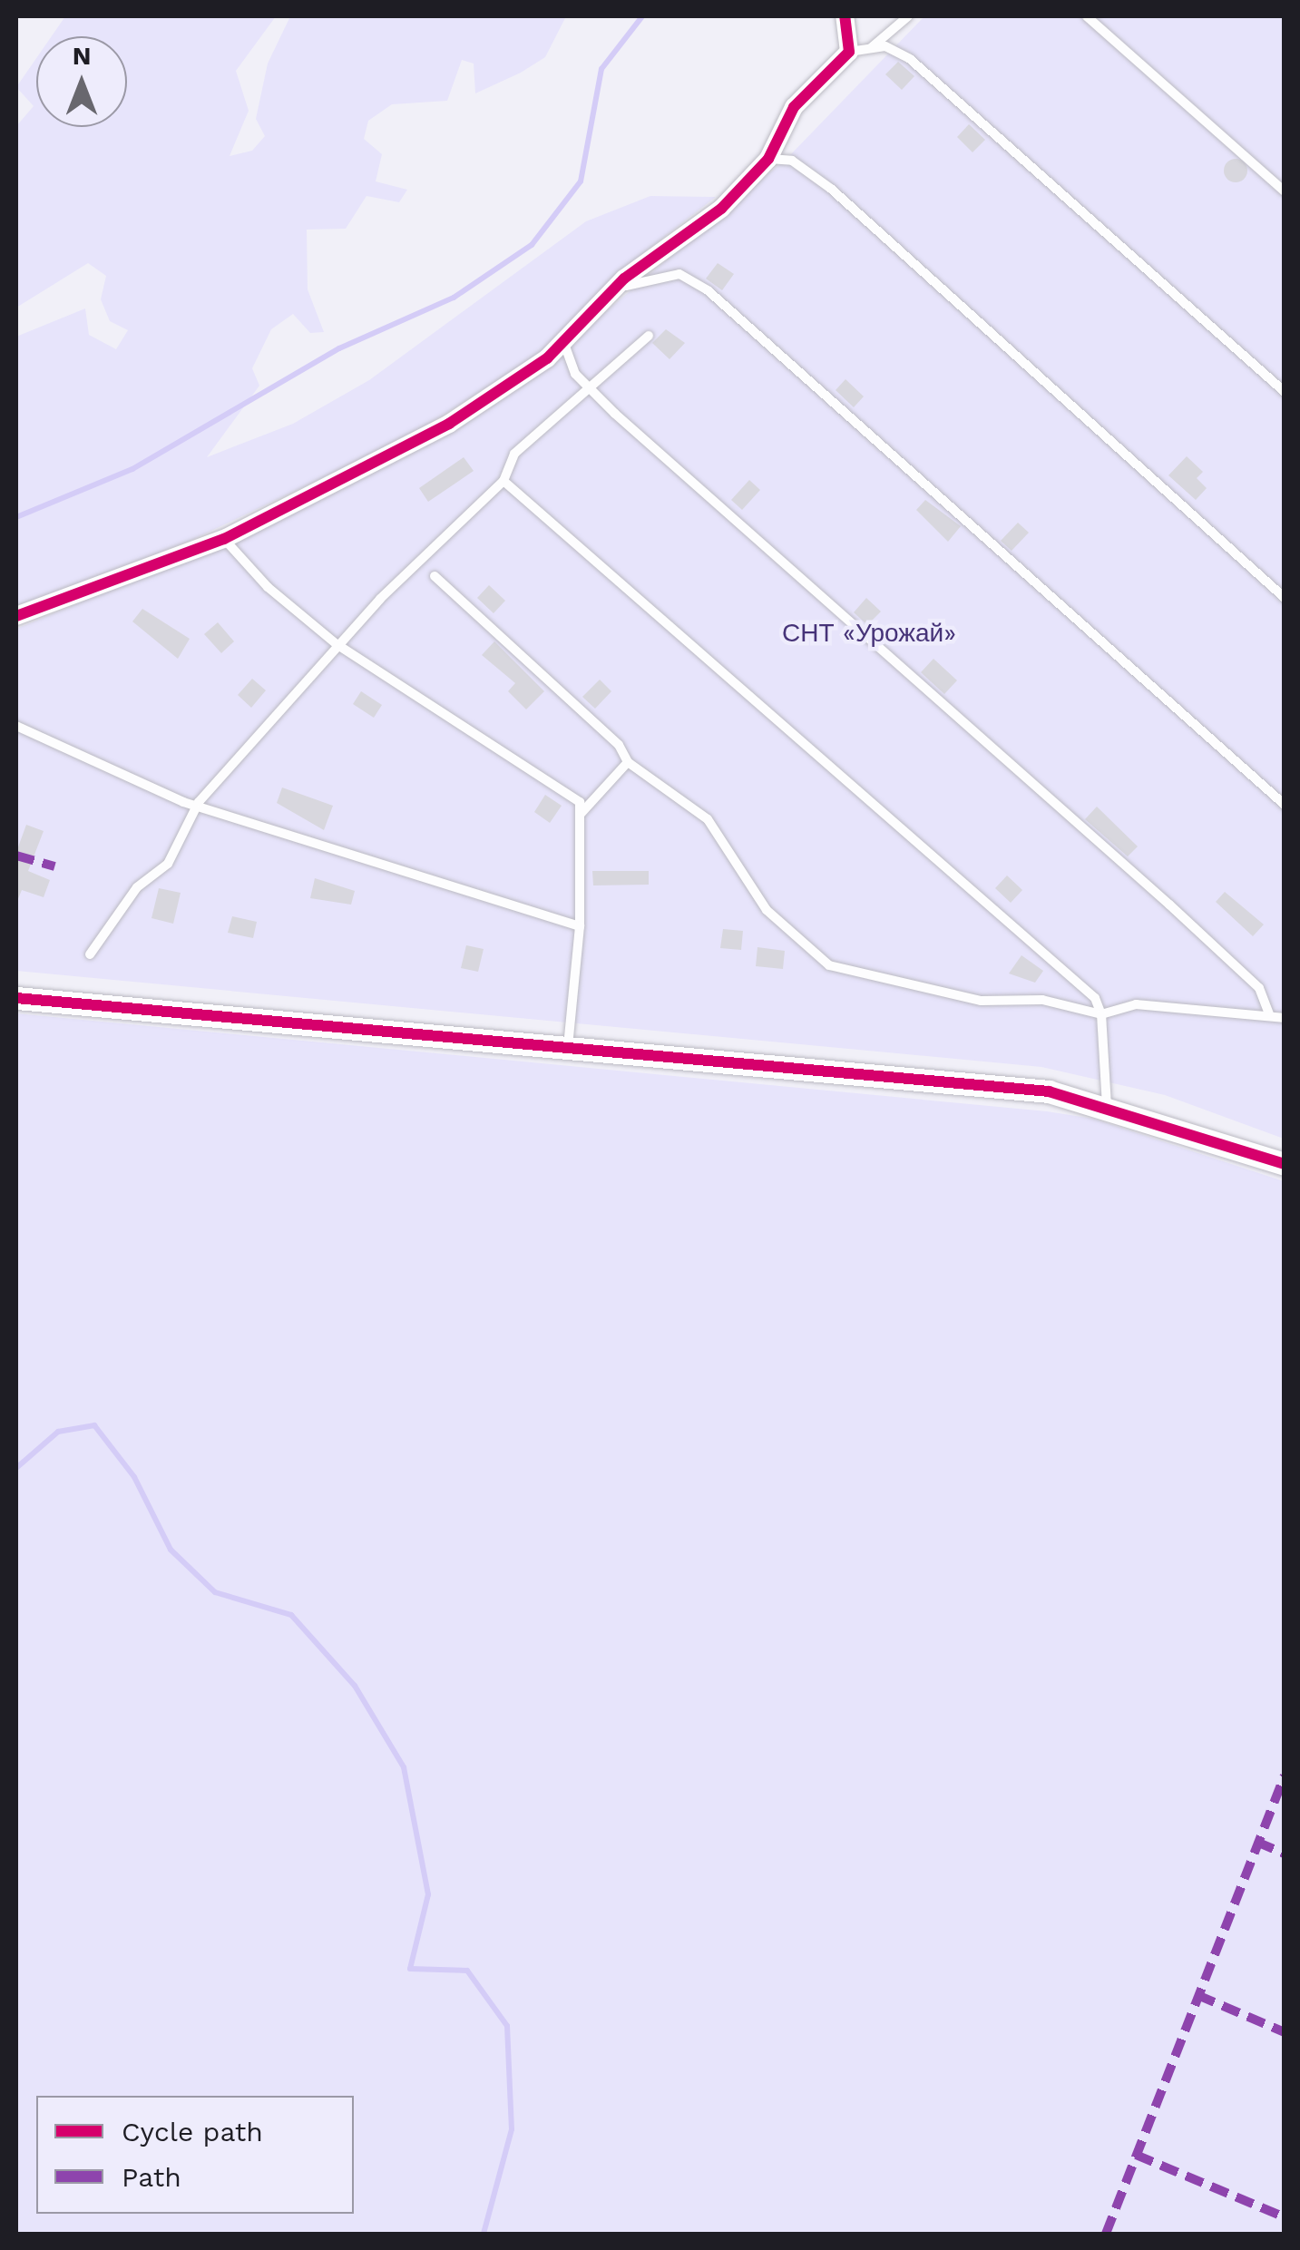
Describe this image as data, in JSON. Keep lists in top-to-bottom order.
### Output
{
  "parks": ["СНТ «Урожай»"],
  "legend": ["Cycle path", "Path"],
  "north": "top"
}
